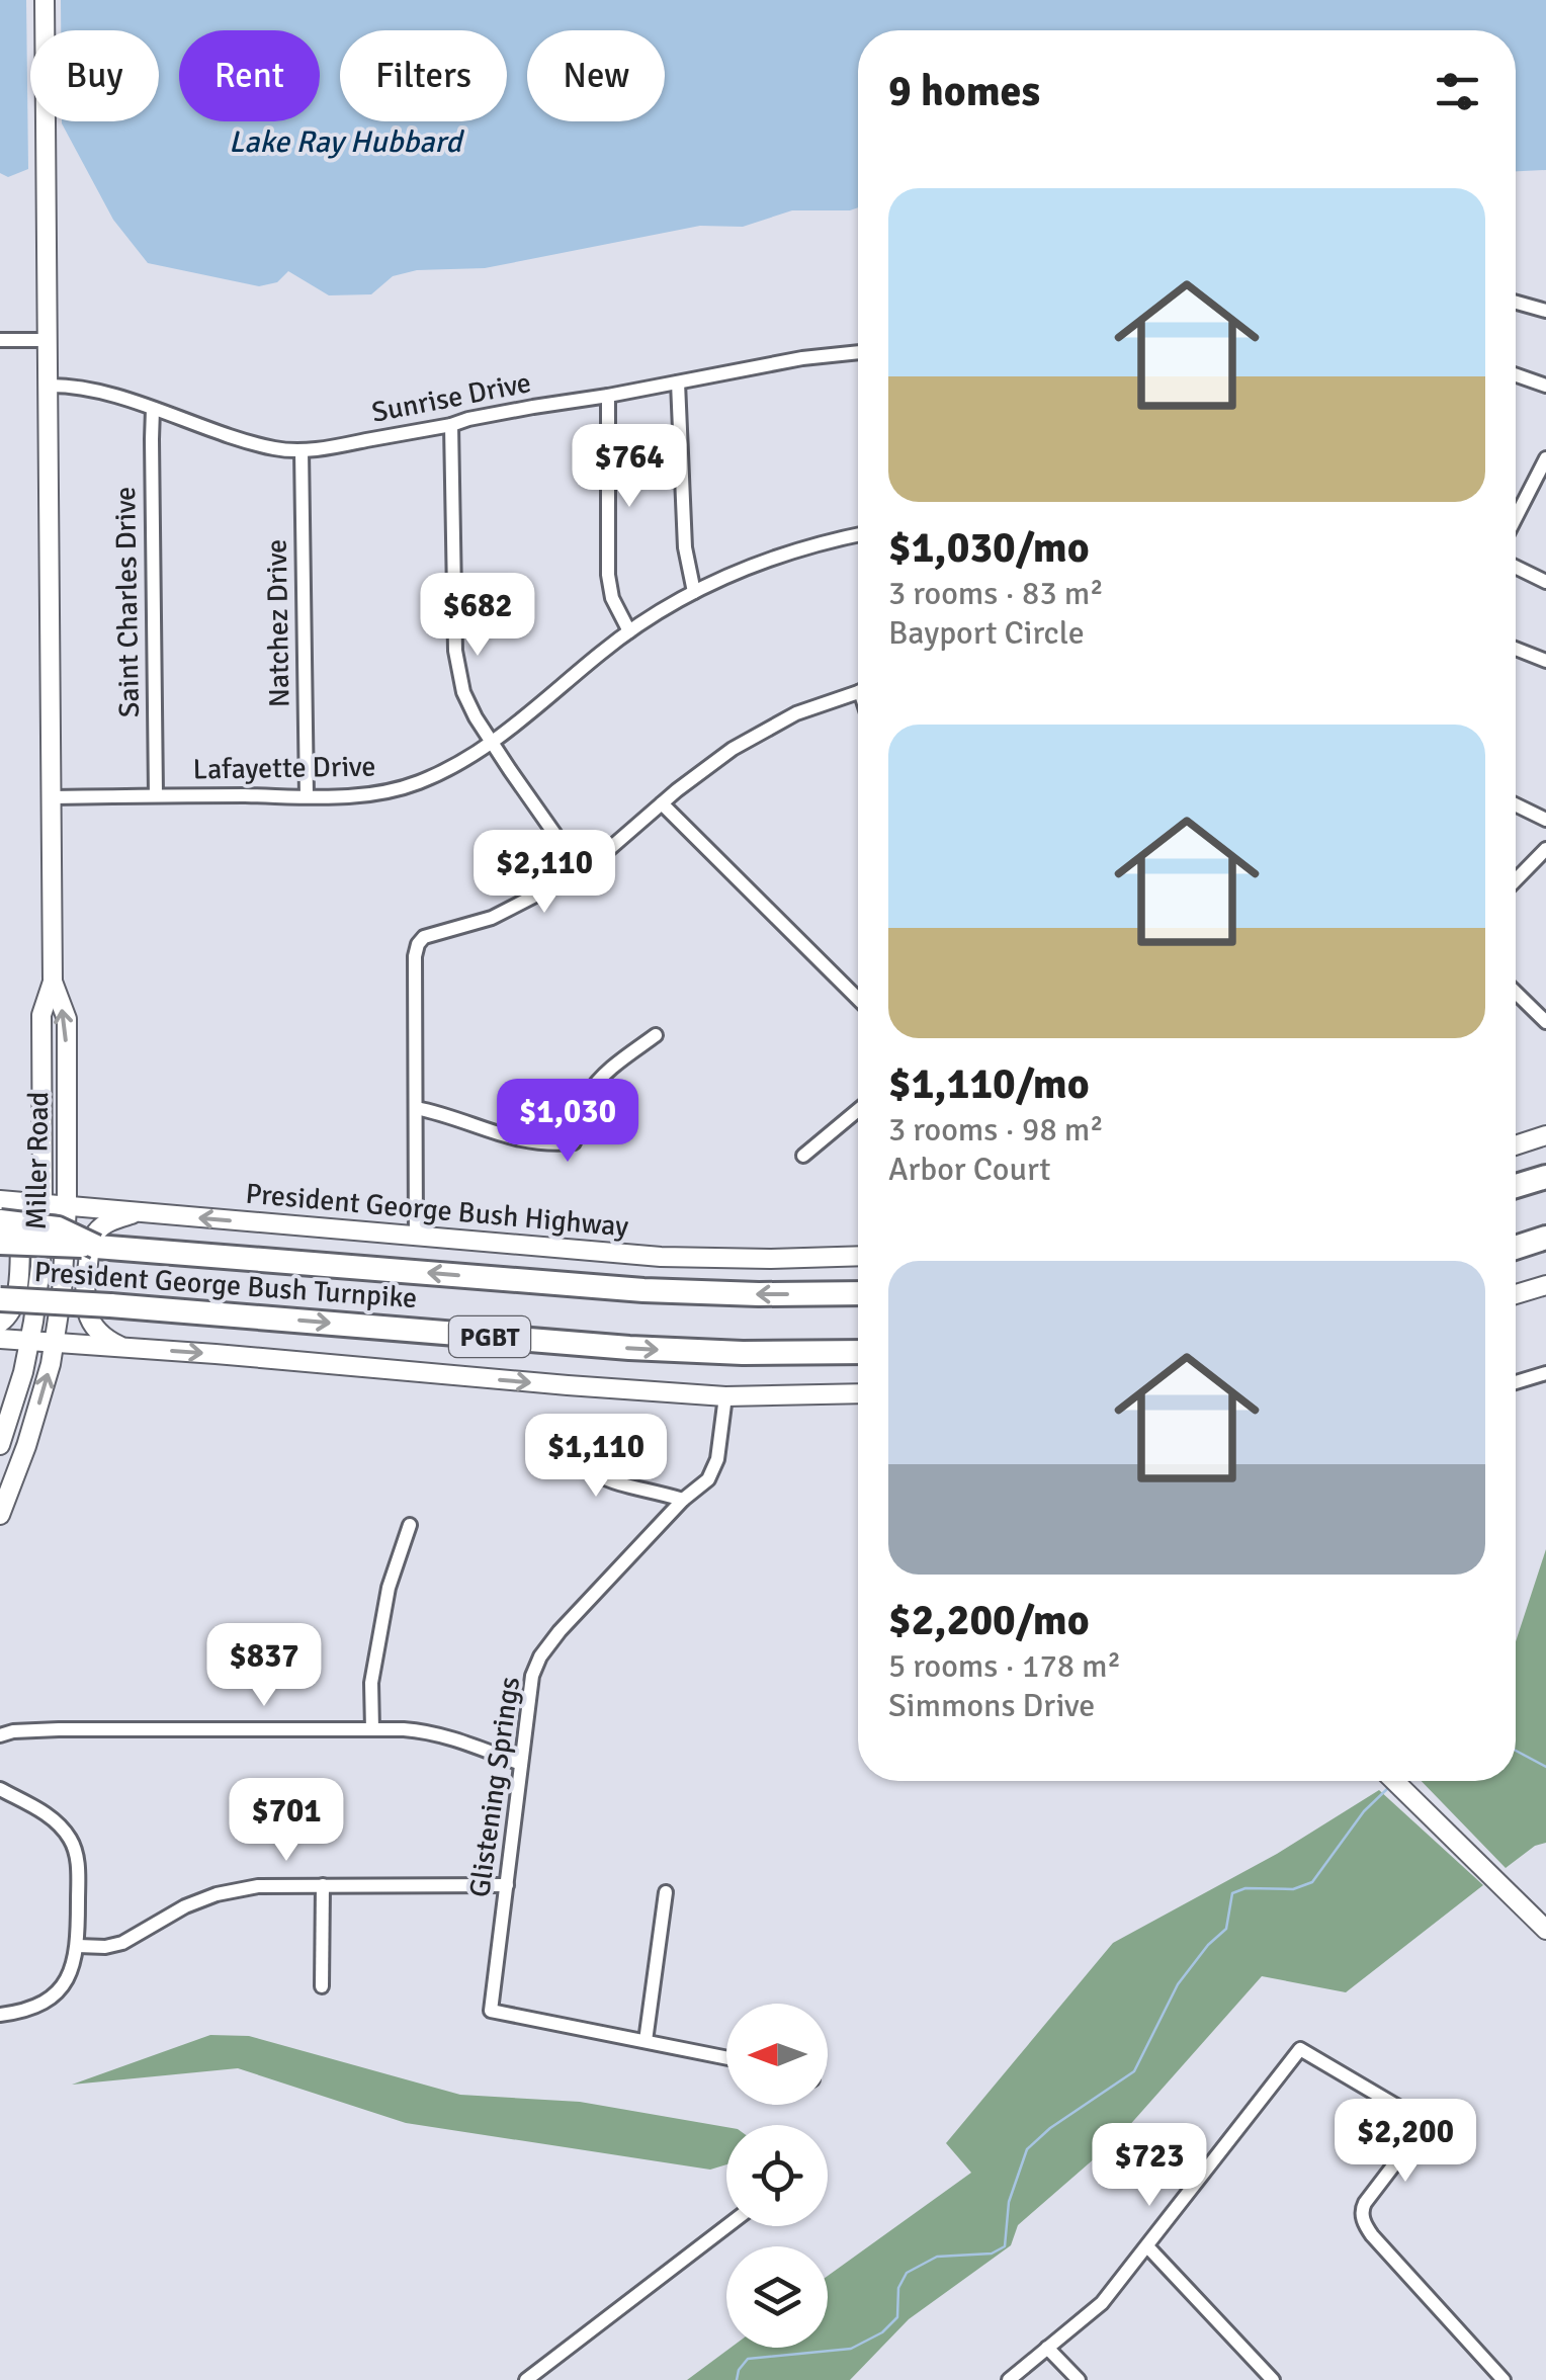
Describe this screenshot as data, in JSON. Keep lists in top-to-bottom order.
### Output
{
  "streets": {
    "highway": ["President George Bush Turnpike", "PGBT"],
    "main road": ["Miller Road", "President George Bush Highway"],
    "street": [
      "Sunrise Drive",
      "Saint Charles Drive",
      "Natchez Drive",
      "Lafayette Drive",
      "Glistening Springs"
    ]
  },
  "crossings": [
    ["Sunrise Drive", "Saint Charles Drive"],
    ["Sunrise Drive", "Natchez Drive"],
    ["Sunrise Drive", "Miller Road"],
    ["Saint Charles Drive", "Lafayette Drive"],
    ["Natchez Drive", "Lafayette Drive"],
    ["Lafayette Drive", "Miller Road"],
    ["Miller Road", "President George Bush Highway"]
  ],
  "water": ["Lake Ray Hubbard"],
  "north": "left",
  "page": {
    "chip": [
      "Buy",
      "Rent",
      "Filters",
      "New"
    ],
    "heading": "9 homes",
    "list": [
      {
        "name": "$1,030/mo",
        "note": "3 rooms · 83 m² · Bayport Circle"
      },
      {
        "name": "$1,110/mo",
        "note": "3 rooms · 98 m² · Arbor Court"
      },
      {
        "name": "$2,200/mo",
        "note": "5 rooms · 178 m² · Simmons Drive"
      }
    ],
    "price": [
      "$764",
      "$682",
      "$2,110",
      "$1,030",
      "$1,110",
      "$837",
      "$701",
      "$2,200",
      "$723"
    ]
  }
}
